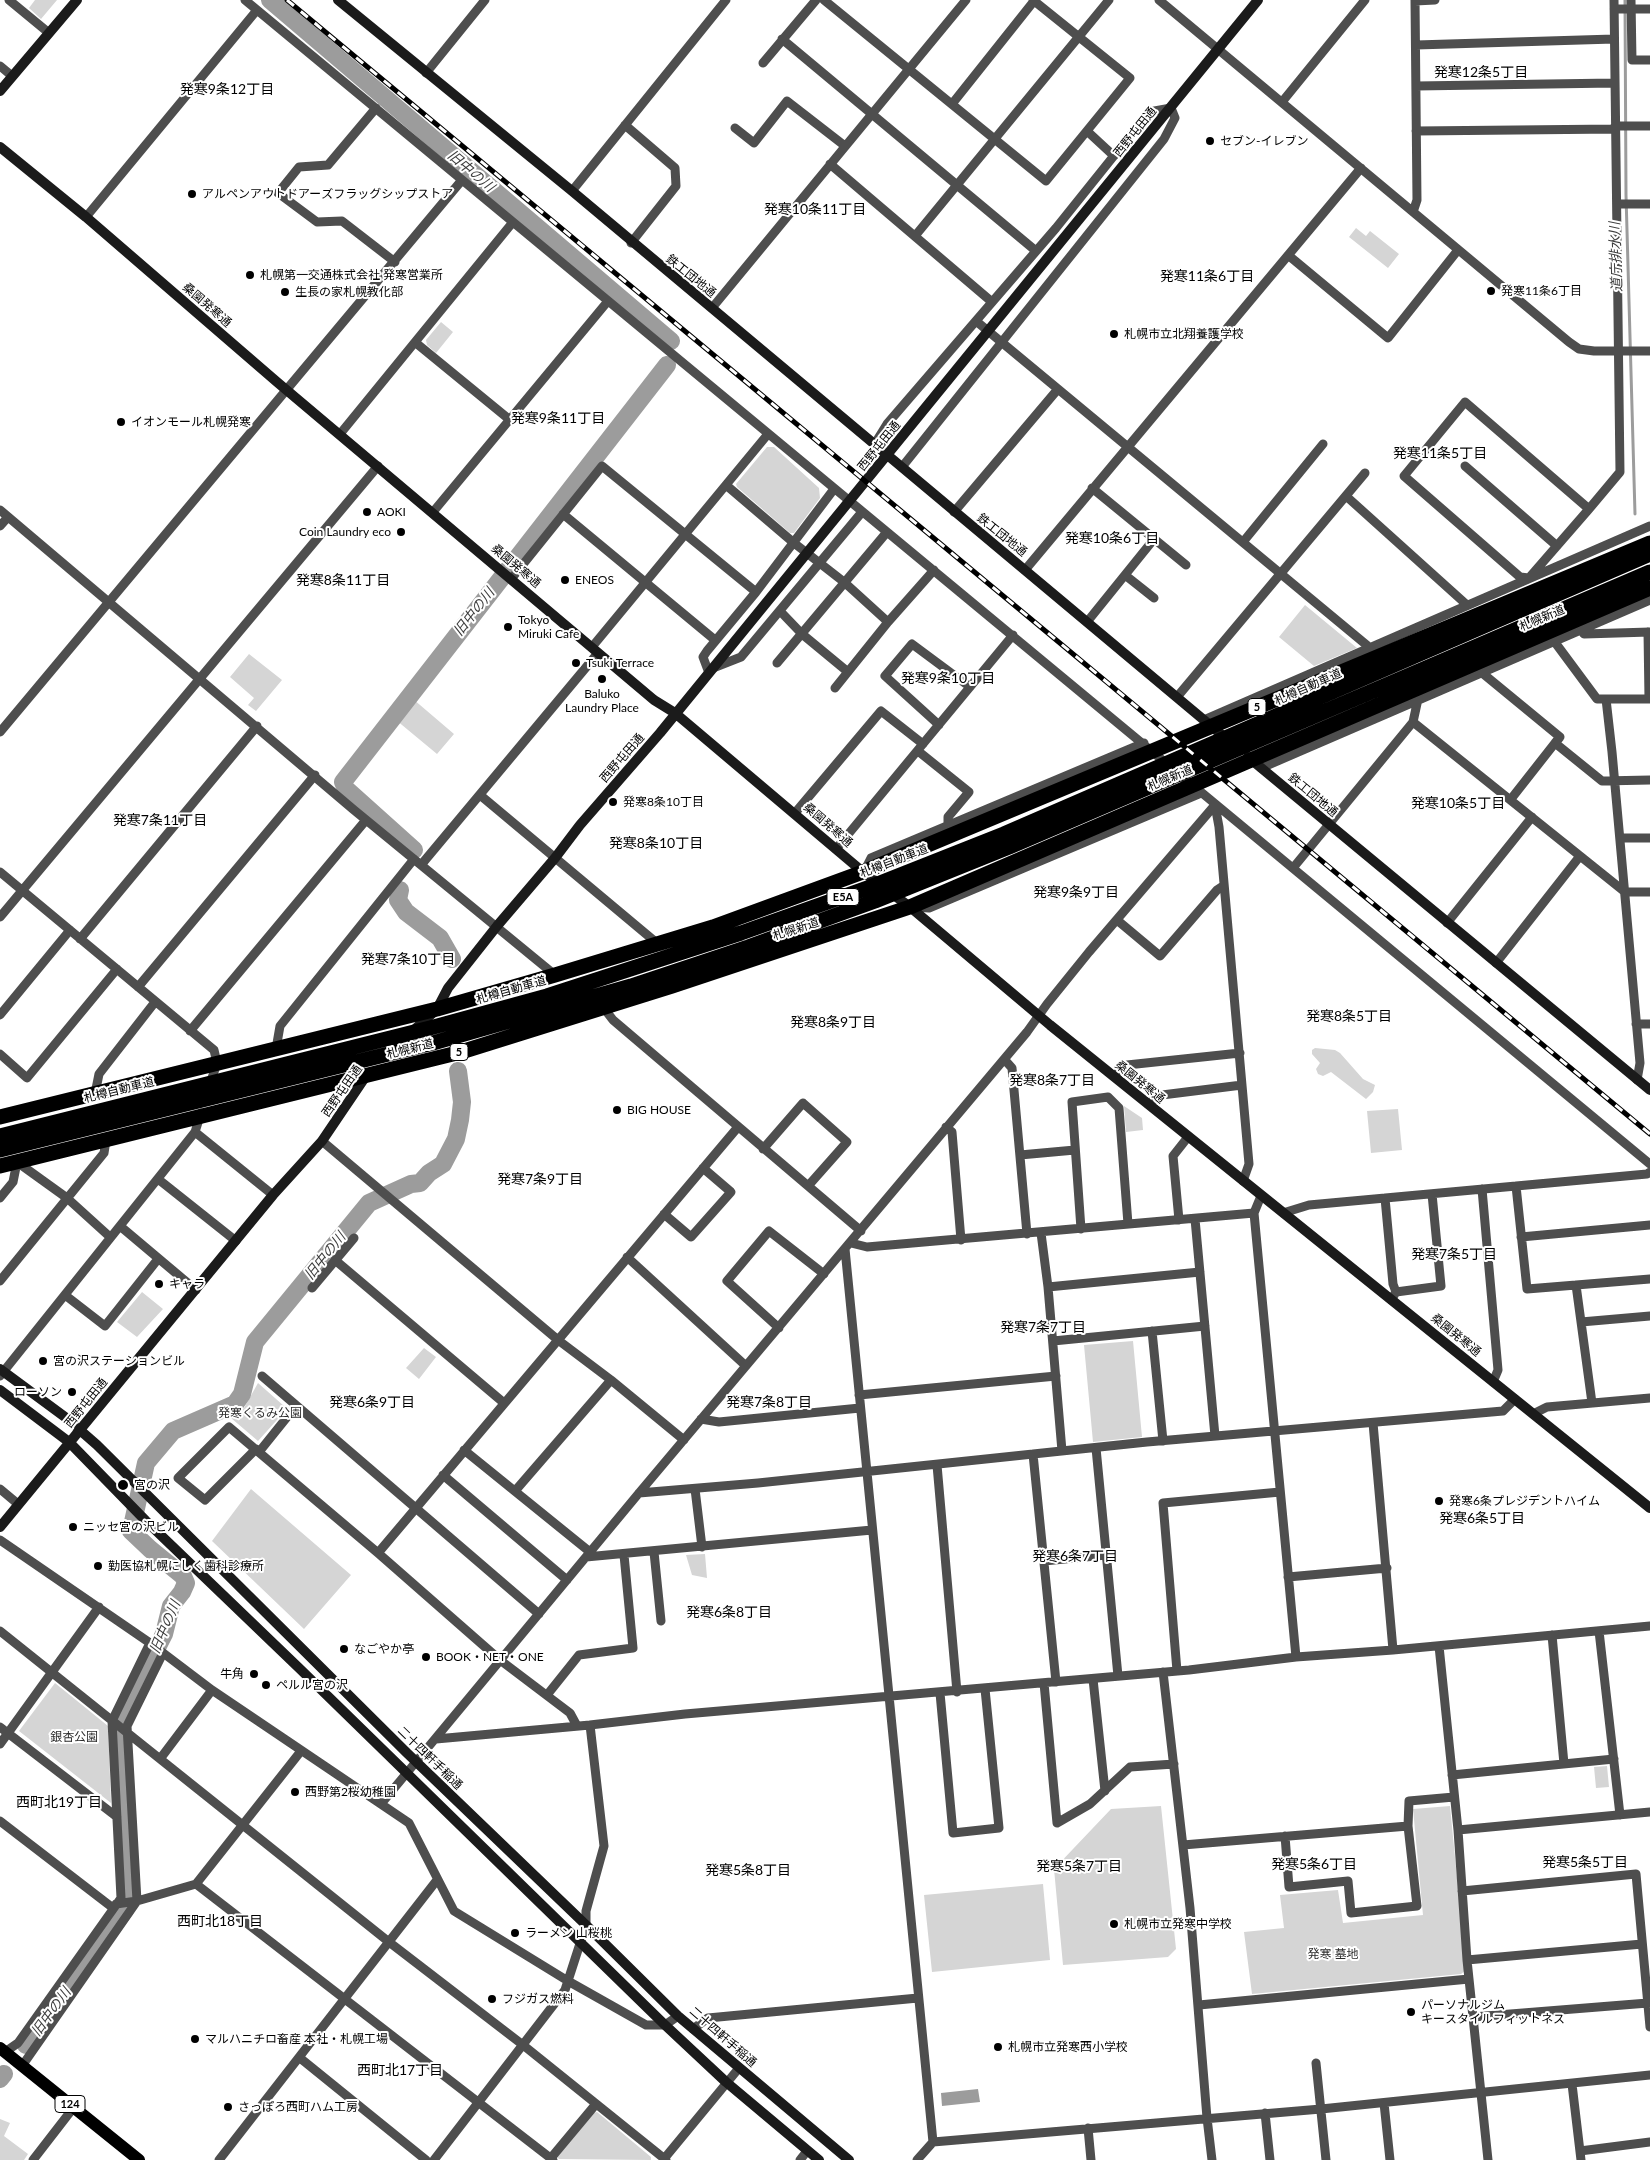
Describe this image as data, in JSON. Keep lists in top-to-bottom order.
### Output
{
  "streets": {
    "highway": [
      "札幌新道",
      "札樽自動車道",
      "5",
      "E5A"
    ],
    "main road": ["124"],
    "street": [
      "西野屯田通",
      "鉄工団地通",
      "桑園発寒通",
      "二十四軒手稲通"
    ]
  },
  "crossings": [
    ["西野屯田通", "桑園発寒通"],
    ["西野屯田通", "札幌新道"],
    ["西野屯田通", "5"],
    ["西野屯田通", "二十四軒手稲通"],
    ["桑園発寒通", "札幌新道"],
    ["桑園発寒通", "5"]
  ],
  "districts": [
    "発寒12条5丁目",
    "発寒9条12丁目",
    "発寒10条11丁目",
    "発寒11条6丁目",
    "発寒9条11丁目",
    "発寒11条5丁目",
    "発寒10条6丁目",
    "発寒8条11丁目",
    "発寒9条10丁目",
    "発寒10条5丁目",
    "発寒7条11丁目",
    "発寒8条10丁目",
    "発寒9条9丁目",
    "発寒7条10丁目",
    "発寒8条5丁目",
    "発寒8条9丁目",
    "発寒8条7丁目",
    "発寒7条9丁目",
    "発寒7条5丁目",
    "発寒7条7丁目",
    "発寒6条9丁目",
    "発寒7条8丁目",
    "発寒6条5丁目",
    "発寒6条7丁目",
    "発寒6条8丁目",
    "西町北19丁目",
    "発寒5条5丁目",
    "発寒5条6丁目",
    "発寒5条7丁目",
    "発寒5条8丁目",
    "西町北18丁目",
    "西町北17丁目"
  ],
  "water": ["旧中の川", "道庁排水川"],
  "parks": ["発寒くるみ公園", "銀杏公園", "発寒 墓地"],
  "places": [
    "セブン-イレブン",
    "アルペンアウトドアーズフラッグシップストア",
    "札幌第一交通株式会社 発寒営業所",
    "発寒11条6丁目",
    "生長の家札幌教化部",
    "札幌市立北翔養護学校",
    "イオンモール札幌発寒",
    "AOKI",
    "Coin Laundry eco",
    "ENEOS",
    "Tokyo Miruki Cafe",
    "Tsuki Terrace",
    "Baluko Laundry Place",
    "発寒8条10丁目",
    "BIG HOUSE",
    "キャラ",
    "宮の沢ステーションビル",
    "ローソン",
    "宮の沢",
    "発寒6条プレジデントハイム",
    "ニッセ宮の沢ビル",
    "勤医協札幌にしく歯科診療所",
    "なごやか亭",
    "BOOK・NET・ONE",
    "牛角",
    "ペルル宮の沢",
    "西野第2桜幼稚園",
    "札幌市立発寒中学校",
    "ラーメン 山桜桃",
    "フジガス燃料",
    "パーソナルジム キースタイルフィットネス",
    "マルハニチロ畜産 本社・札幌工場",
    "札幌市立発寒西小学校",
    "さっぽろ西町ハム工房"
  ]
}
